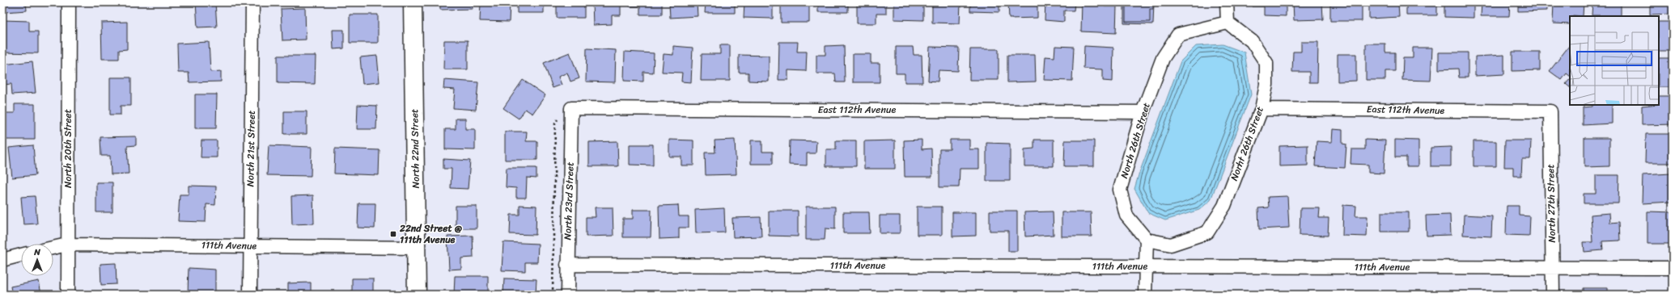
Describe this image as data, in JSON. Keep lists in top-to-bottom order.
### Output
{
  "streets": {
    "street": [
      "East 112th Avenue",
      "North 26th Street",
      "Norht 26th Street",
      "North 20th Street",
      "North 21st Street",
      "North 22nd Street",
      "North 23rd Street",
      "North 27th Street",
      "111th Avenue"
    ]
  },
  "crossings": [
    ["East 112th Avenue", "North 26th Street"],
    ["East 112th Avenue", "Norht 26th Street"],
    ["East 112th Avenue", "North 23rd Street"],
    ["East 112th Avenue", "North 27th Street"],
    ["North 26th Street", "Norht 26th Street"],
    ["North 20th Street", "111th Avenue"],
    ["North 21st Street", "111th Avenue"],
    ["North 22nd Street", "111th Avenue"],
    ["North 23rd Street", "111th Avenue"],
    ["North 27th Street", "111th Avenue"]
  ],
  "places": {
    "transit": ["22nd Street @ 111th Avenue"]
  },
  "north": "top"
}
